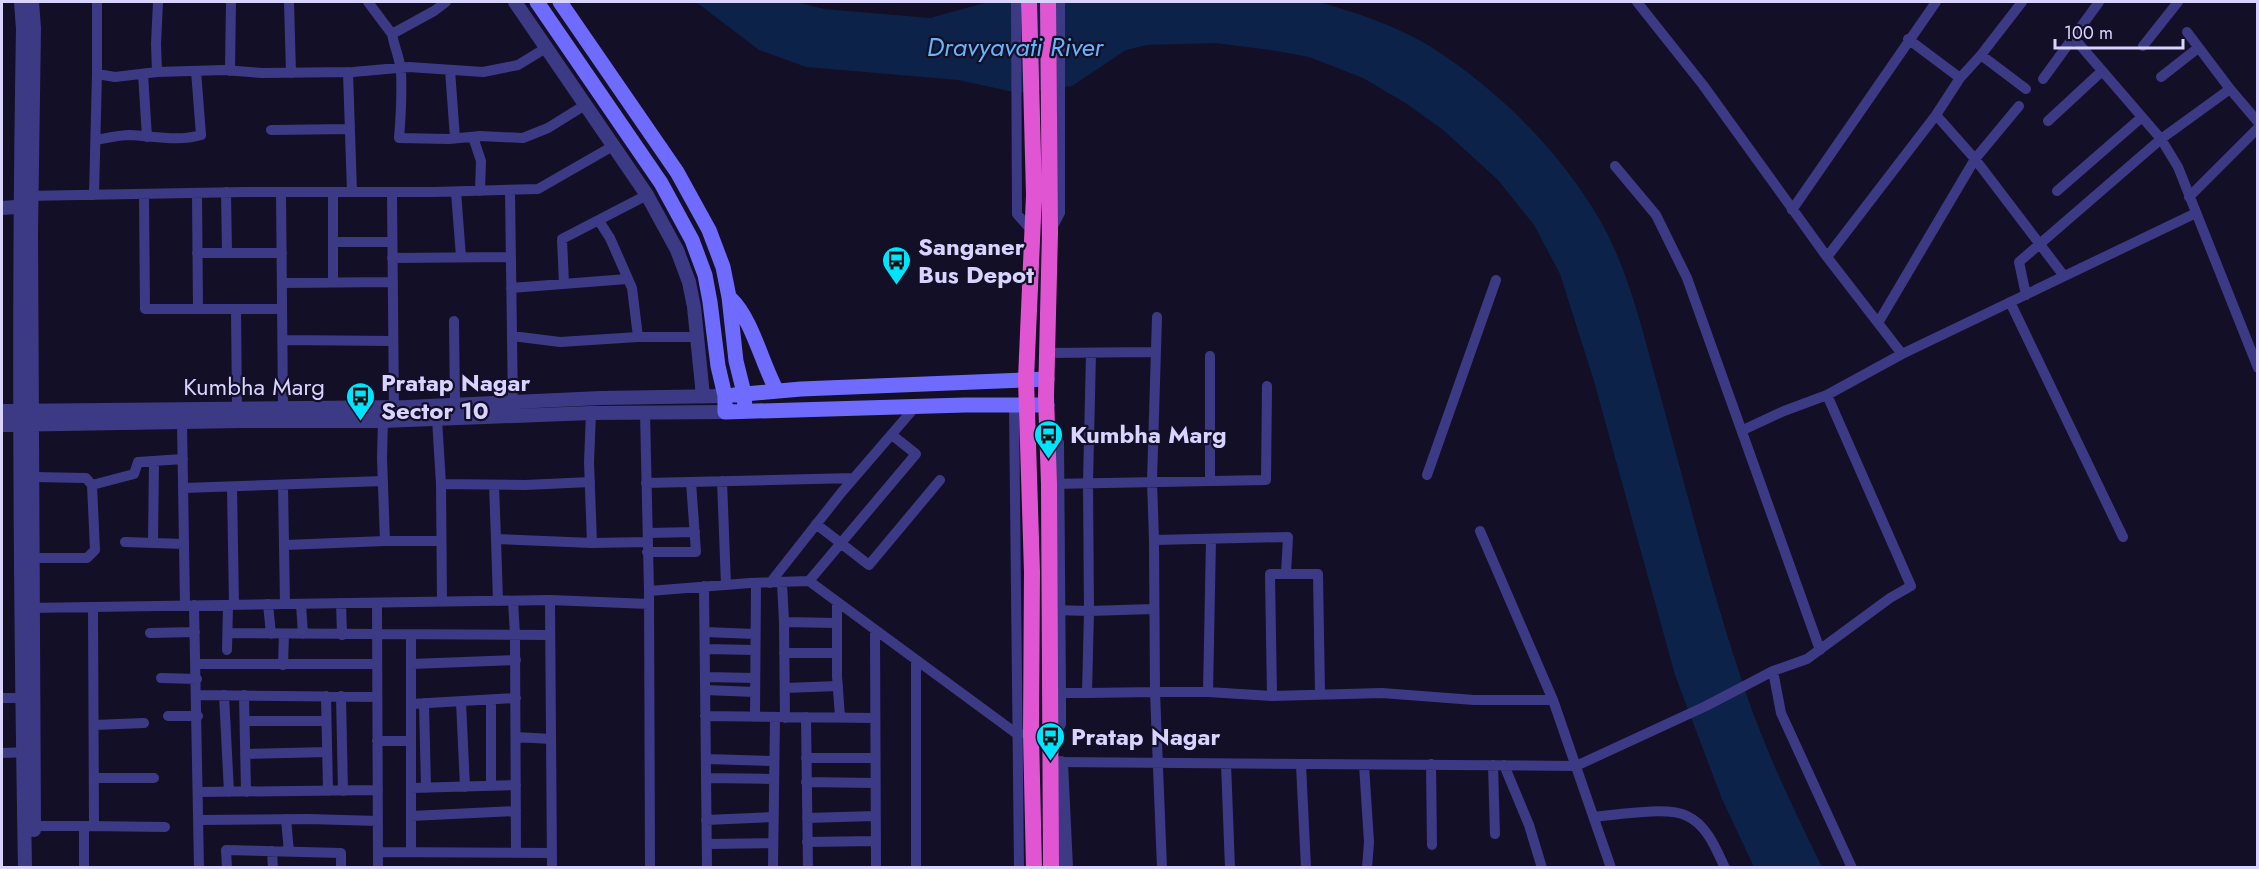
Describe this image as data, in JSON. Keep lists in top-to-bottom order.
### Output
{
  "streets": {
    "main road": ["Kumbha Marg"]
  },
  "water": ["Dravyavati River"],
  "places": {
    "bus stop": [
      "Sanganer Bus Depot",
      "Pratap Nagar Sector 10",
      "Kumbha Marg",
      "Pratap Nagar"
    ]
  },
  "scale_bar": "100 m"
}
